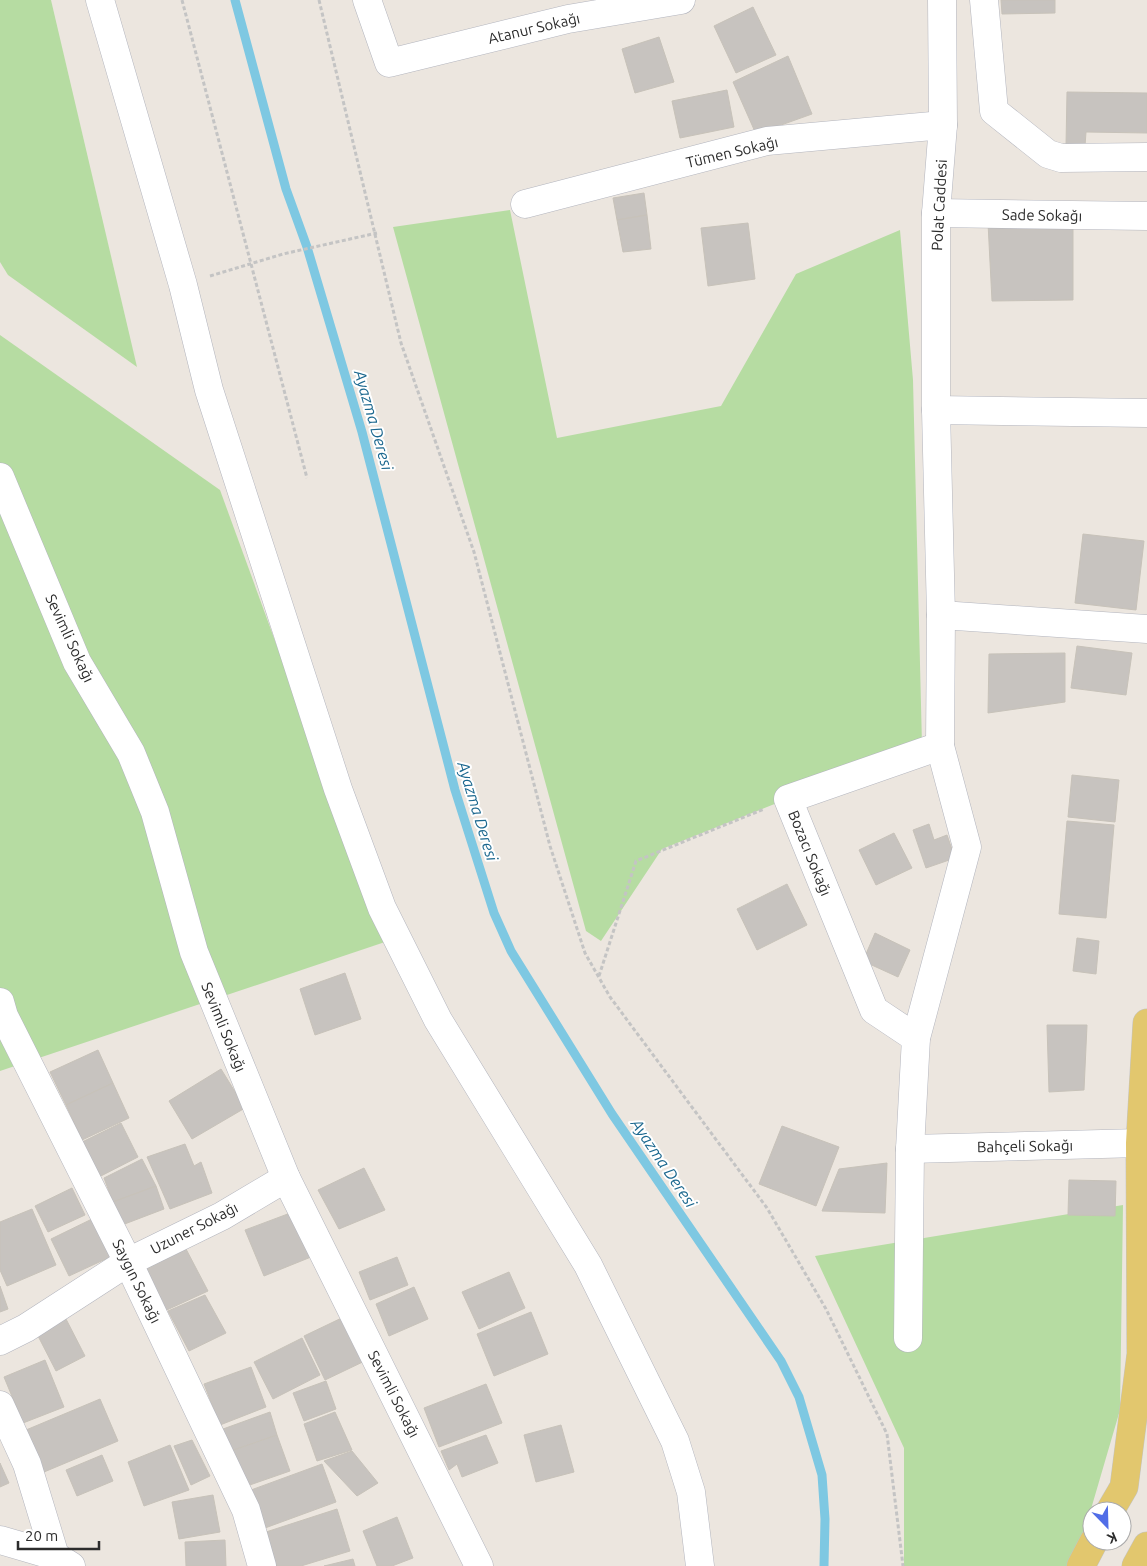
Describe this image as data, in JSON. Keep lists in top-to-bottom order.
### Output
{
  "streets": {
    "street": [
      "Atanur Sokağı",
      "Tümen Sokağı",
      "Polat Caddesi",
      "Sade Sokağı",
      "Sevimli Sokağı",
      "Bozacı Sokağı",
      "Bahçeli Sokağı",
      "Uzuner Sokağı",
      "Saygın Sokağı"
    ]
  },
  "crossings": [
    ["Tümen Sokağı", "Polat Caddesi"],
    ["Polat Caddesi", "Sade Sokağı"],
    ["Polat Caddesi", "Bozacı Sokağı"],
    ["Polat Caddesi", "Bahçeli Sokağı"],
    ["Sevimli Sokağı", "Uzuner Sokağı"],
    ["Uzuner Sokağı", "Saygın Sokağı"]
  ],
  "water": ["Ayazma Deresi"],
  "scale_bar": "20 m",
  "north": "bottom right"
}
